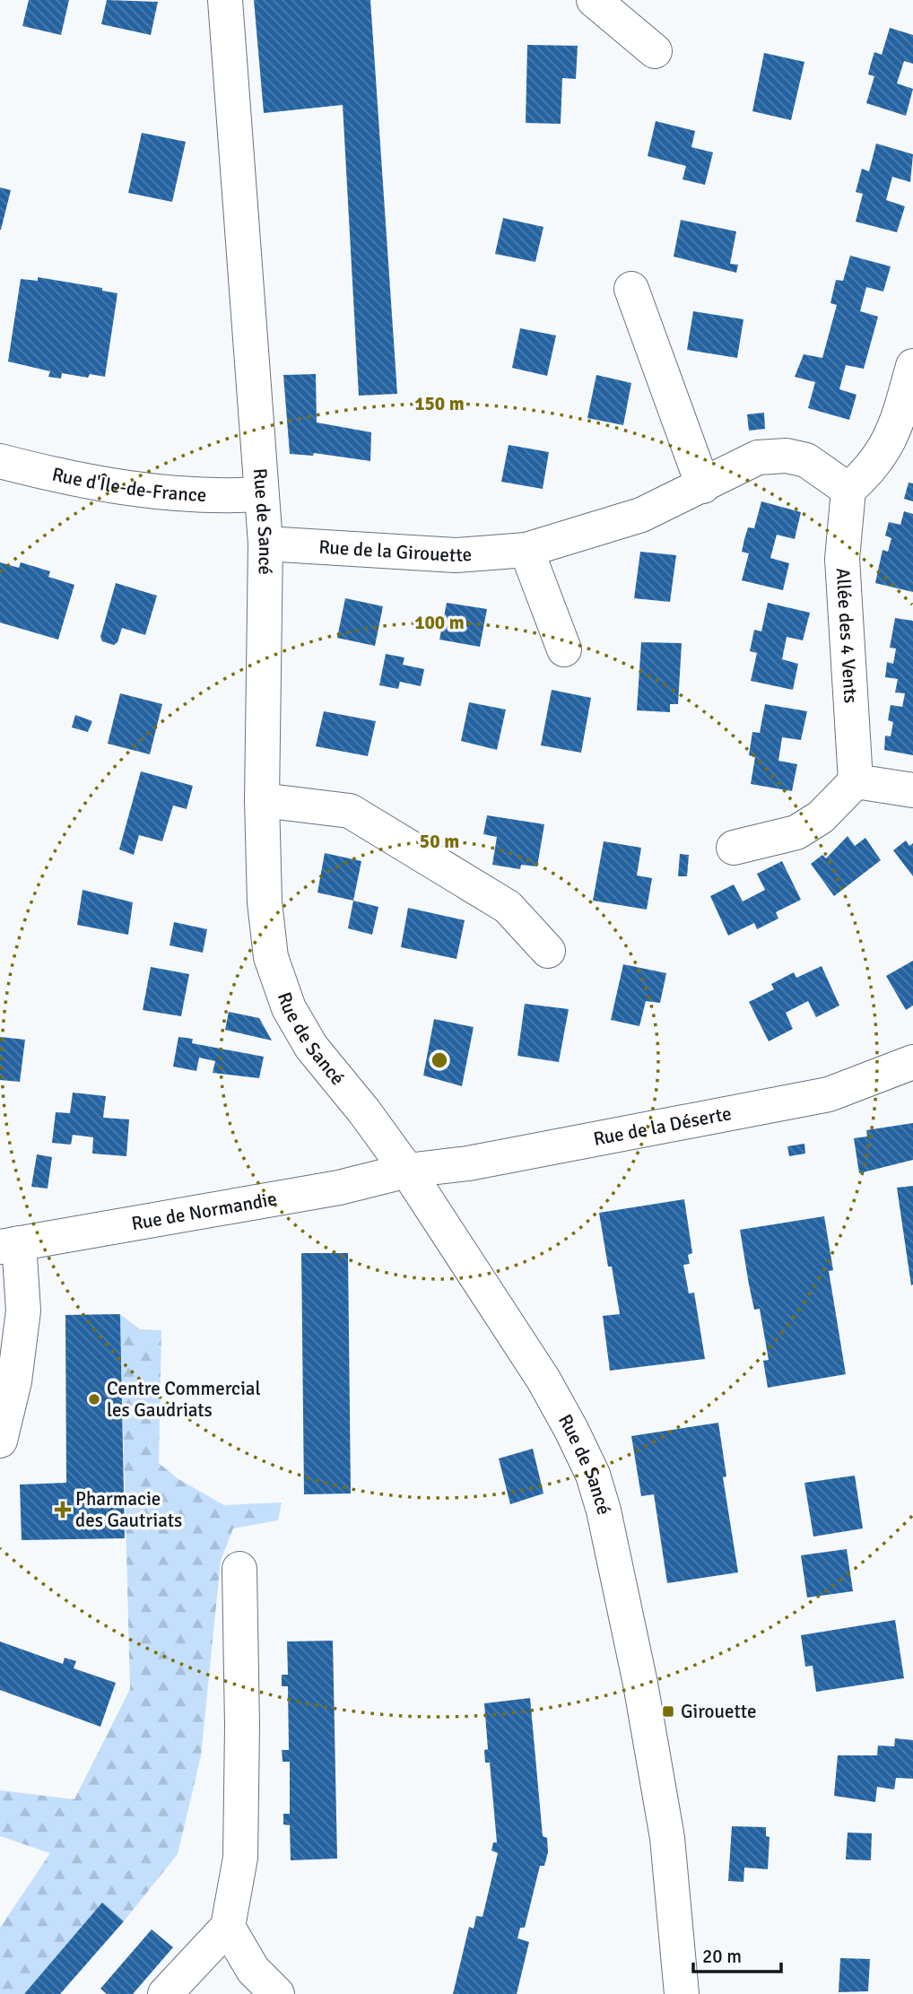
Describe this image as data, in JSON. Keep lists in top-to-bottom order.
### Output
{
  "streets": {
    "street": [
      "Rue d'Île-de-France",
      "Rue de Sancé",
      "Rue de la Girouette",
      "Allée des 4 Vents",
      "Rue de la Déserte",
      "Rue de Normandie"
    ]
  },
  "crossings": [
    ["Rue d'Île-de-France", "Rue de Sancé"],
    ["Rue de Sancé", "Rue de la Girouette"],
    ["Rue de Sancé", "Rue de la Déserte"],
    ["Rue de Sancé", "Rue de Normandie"],
    ["Rue de la Girouette", "Allée des 4 Vents"],
    ["Rue de la Déserte", "Rue de Normandie"]
  ],
  "places": {
    "other": ["Centre Commercial les Gaudriats"],
    "health": ["Pharmacie des Gautriats"],
    "transit": ["Girouette"]
  },
  "scale_bar": "20 m",
  "rings": ["150 m", "100 m", "50 m"]
}
